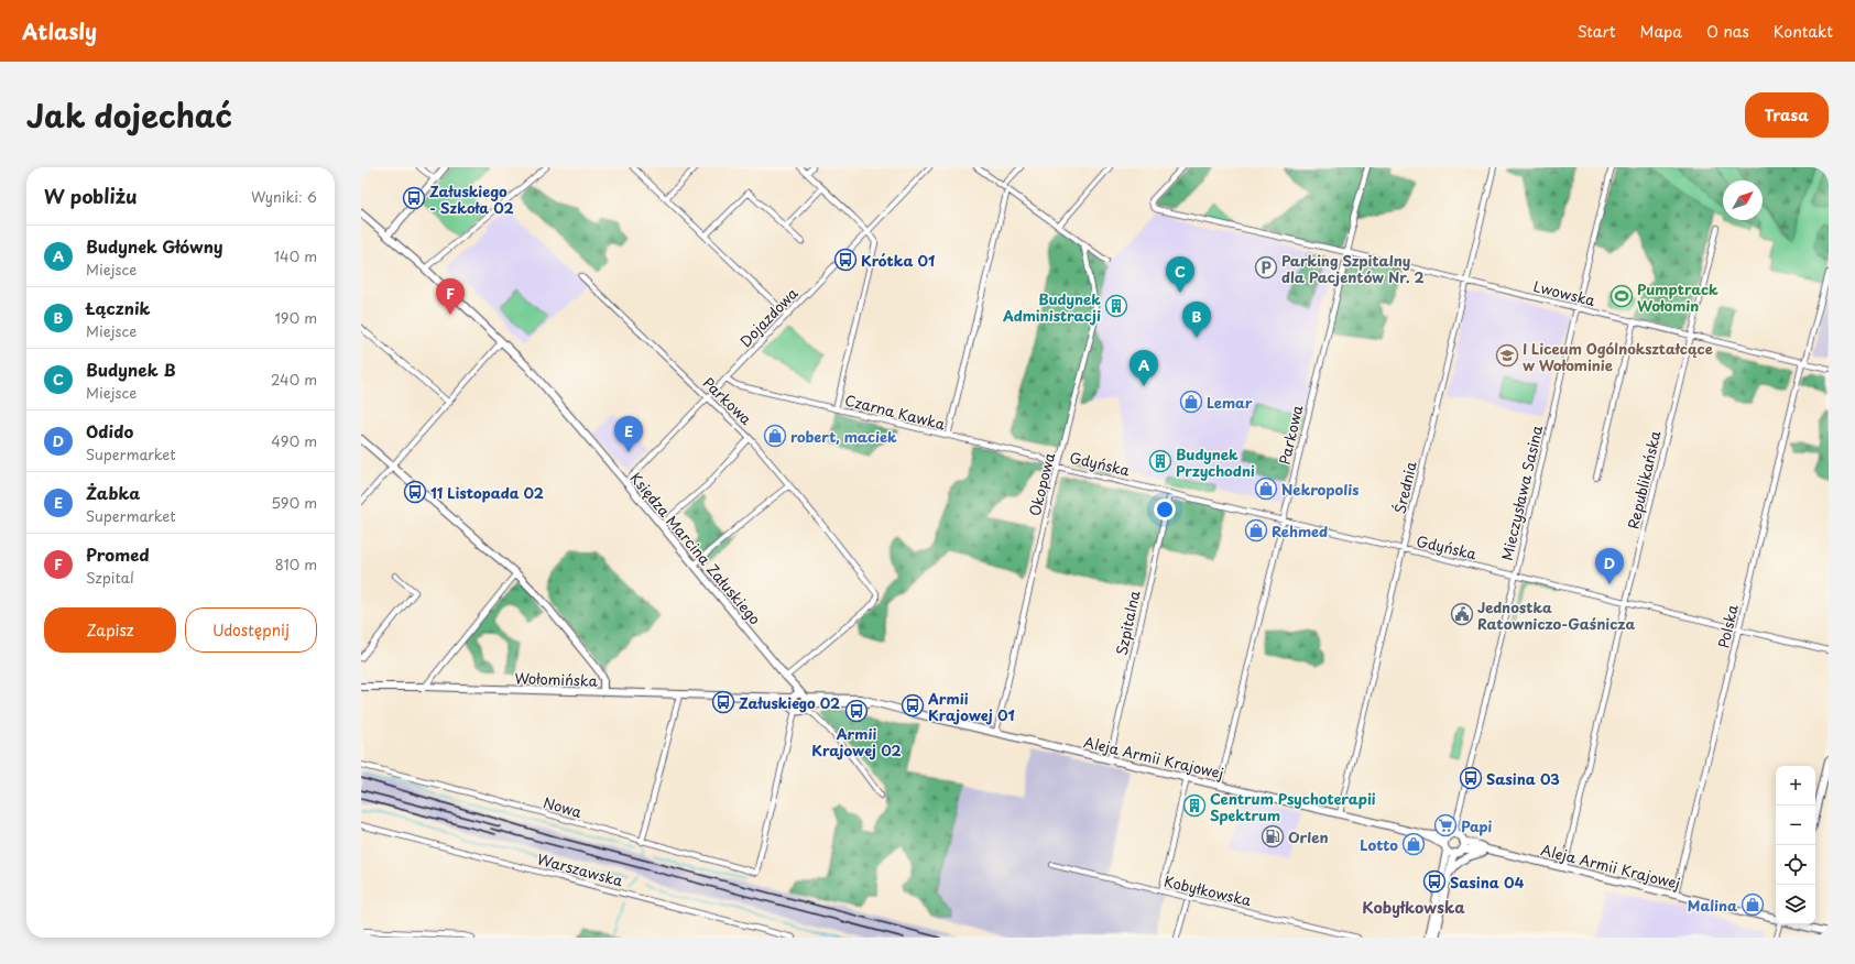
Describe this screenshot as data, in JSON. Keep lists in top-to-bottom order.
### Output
{
  "streets": {
    "street": [
      "Lwowska",
      "Dojazdowa",
      "Parkowa",
      "Czarna Kawka",
      "Gdyńska",
      "Republikańska",
      "Okopowa",
      "Średnia",
      "Mieczysława Sasina",
      "Księdza Marcina Załuskiego",
      "Szpitalna",
      "Polska",
      "Wołomińska",
      "Aleja Armii Krajowej",
      "Nowa",
      "Warszawska",
      "Kobyłkowska"
    ]
  },
  "crossings": [
    ["Lwowska", "Parkowa"],
    ["Lwowska", "Republikańska"],
    ["Lwowska", "Średnia"],
    ["Lwowska", "Mieczysława Sasina"],
    ["Lwowska", "Polska"],
    ["Dojazdowa", "Parkowa"],
    ["Dojazdowa", "Czarna Kawka"],
    ["Dojazdowa", "Księdza Marcina Załuskiego"],
    ["Parkowa", "Gdyńska"],
    ["Parkowa", "Księdza Marcina Załuskiego"],
    ["Parkowa", "Aleja Armii Krajowej"],
    ["Czarna Kawka", "Gdyńska"],
    ["Czarna Kawka", "Okopowa"],
    ["Gdyńska", "Republikańska"],
    ["Gdyńska", "Okopowa"],
    ["Gdyńska", "Średnia"],
    ["Gdyńska", "Mieczysława Sasina"],
    ["Gdyńska", "Szpitalna"],
    ["Gdyńska", "Polska"],
    ["Republikańska", "Aleja Armii Krajowej"],
    ["Okopowa", "Aleja Armii Krajowej"],
    ["Średnia", "Aleja Armii Krajowej"],
    ["Mieczysława Sasina", "Aleja Armii Krajowej"],
    ["Księdza Marcina Załuskiego", "Wołomińska"],
    ["Księdza Marcina Załuskiego", "Aleja Armii Krajowej"],
    ["Księdza Marcina Załuskiego", "Nowa"],
    ["Szpitalna", "Aleja Armii Krajowej"],
    ["Polska", "Aleja Armii Krajowej"],
    ["Wołomińska", "Aleja Armii Krajowej"],
    ["Wołomińska", "Nowa"],
    ["Aleja Armii Krajowej", "Nowa"]
  ],
  "districts": ["Kobyłkowska"],
  "places": {
    "bus stop": [
      "Załuskiego - Szkoła 02",
      "Krótka 01",
      "11 Listopada 02",
      "Załuskiego 02",
      "Armii Krajowej 01",
      "Armii Krajowej 02",
      "Sasina 03",
      "Sasina 04"
    ],
    "parking": ["Parking Szpitalny dla Pacjentów Nr. 2"],
    "sports": ["Pumptrack Wołomin"],
    "building": ["Budynek Administracji", "Budynek Przychodni", "Centrum Psychoterapii Spektrum"],
    "school or university": ["I Liceum Ogólnokształcące w Wołominie"],
    "shop": [
      "Lemar",
      "robert, maciek",
      "Nekropolis",
      "Rehmed",
      "Lotto",
      "Malina"
    ],
    "public building": ["Jednostka Ratowniczo-Gaśnicza"],
    "supermarket": ["Papi"],
    "fuel station": ["Orlen"]
  },
  "north": "top right",
  "page": {
    "header": "Atlasly",
    "nav": [
      "Start",
      "Mapa",
      "O nas",
      "Kontakt"
    ],
    "title": "Jak dojechać",
    "buttons": [
      "Trasa",
      ["Zapisz", "Udostępnij"]
    ],
    "heading": ["W pobliżu", "Wyniki: 6"],
    "list": [
      {
        "mark": "A",
        "name": "Budynek Główny",
        "note": "Miejsce",
        "value": "140 m"
      },
      {
        "mark": "B",
        "name": "Łącznik",
        "note": "Miejsce",
        "value": "190 m"
      },
      {
        "mark": "C",
        "name": "Budynek B",
        "note": "Miejsce",
        "value": "240 m"
      },
      {
        "mark": "D",
        "name": "Odido",
        "note": "Supermarket",
        "value": "490 m"
      },
      {
        "mark": "E",
        "name": "Żabka",
        "note": "Supermarket",
        "value": "590 m"
      },
      {
        "mark": "F",
        "name": "Promed",
        "note": "Szpital",
        "value": "810 m"
      }
    ],
    "pins": [
      "C",
      "F",
      "B",
      "A",
      "E",
      "D"
    ],
    "map_buttons": ["+", "−"]
  }
}
